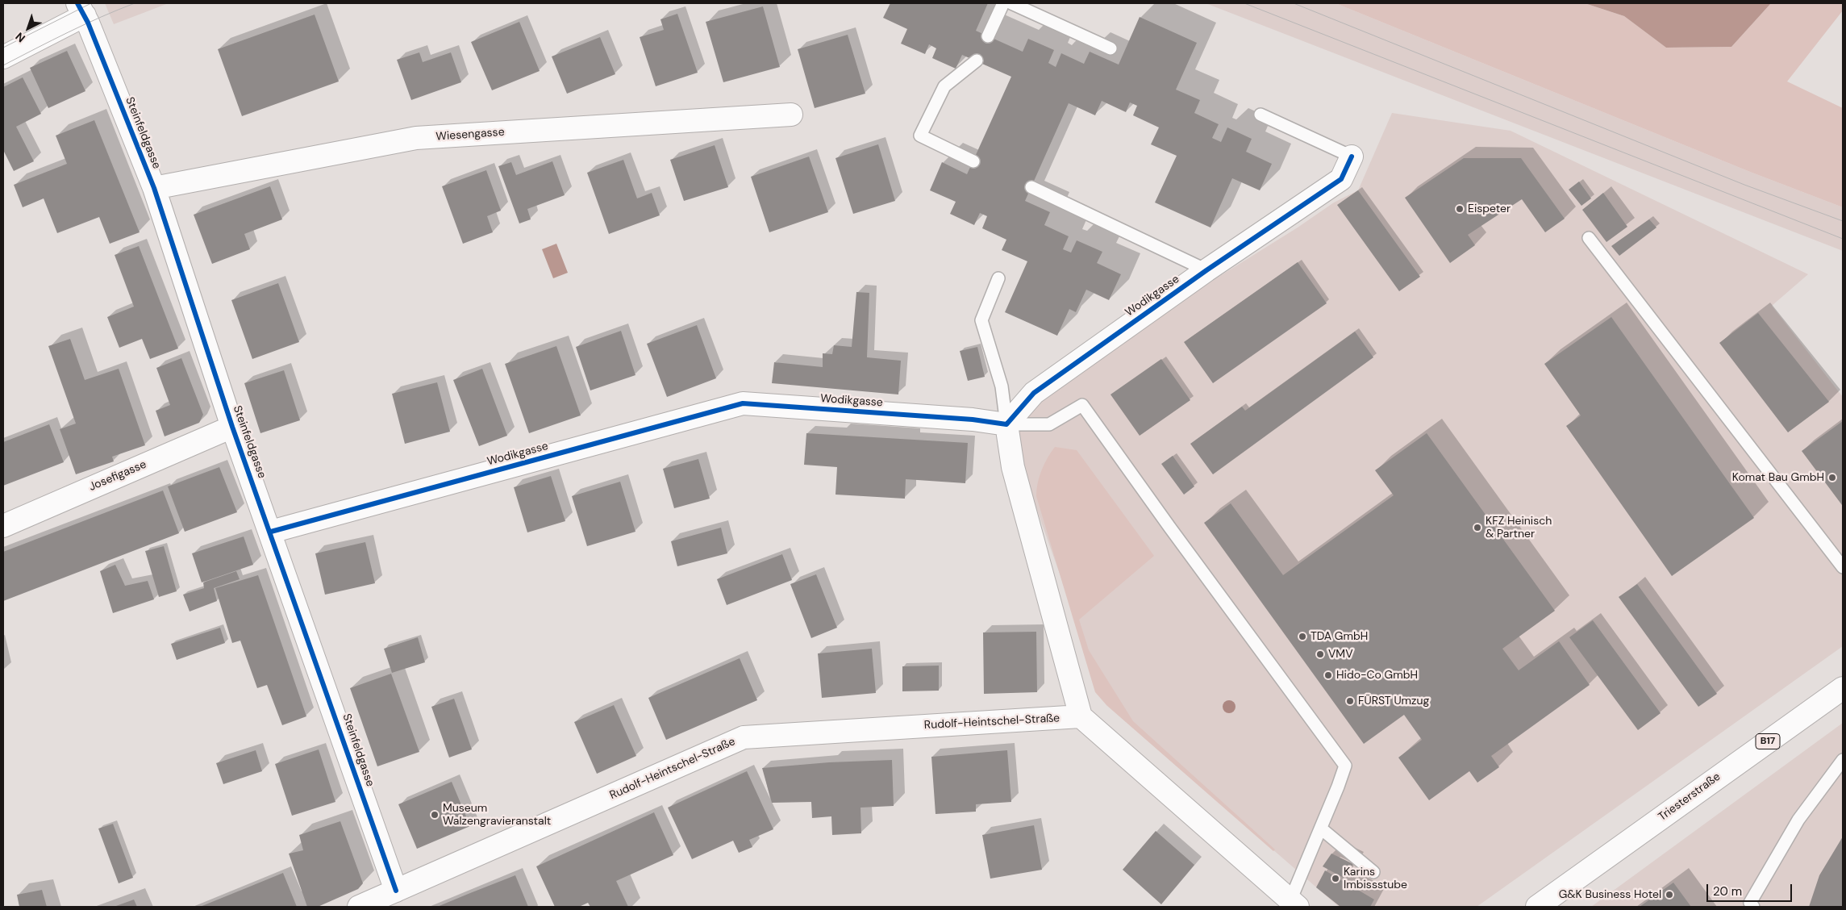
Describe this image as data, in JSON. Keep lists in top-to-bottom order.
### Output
{
  "streets": {
    "street": [
      "Steinfeldgasse",
      "Wiesengasse",
      "Wodikgasse",
      "Josefigasse",
      "Rudolf-Heintschel-Straße",
      "B17",
      "Triesterstraße"
    ]
  },
  "crossings": [
    ["Steinfeldgasse", "Wiesengasse"],
    ["Steinfeldgasse", "Wodikgasse"],
    ["Steinfeldgasse", "Josefigasse"],
    ["Steinfeldgasse", "Rudolf-Heintschel-Straße"]
  ],
  "places": [
    "Eispeter",
    "Komat Bau GmbH",
    "KFZ Heinisch & Partner",
    "TDA GmbH",
    "VMV",
    "Hido-Co GmbH",
    "FÜRST Umzug",
    "Museum Walzengravieranstalt",
    "Karins Imbissstube",
    "G&K Business Hotel"
  ],
  "scale_bar": "20 m",
  "north": "bottom left"
}
